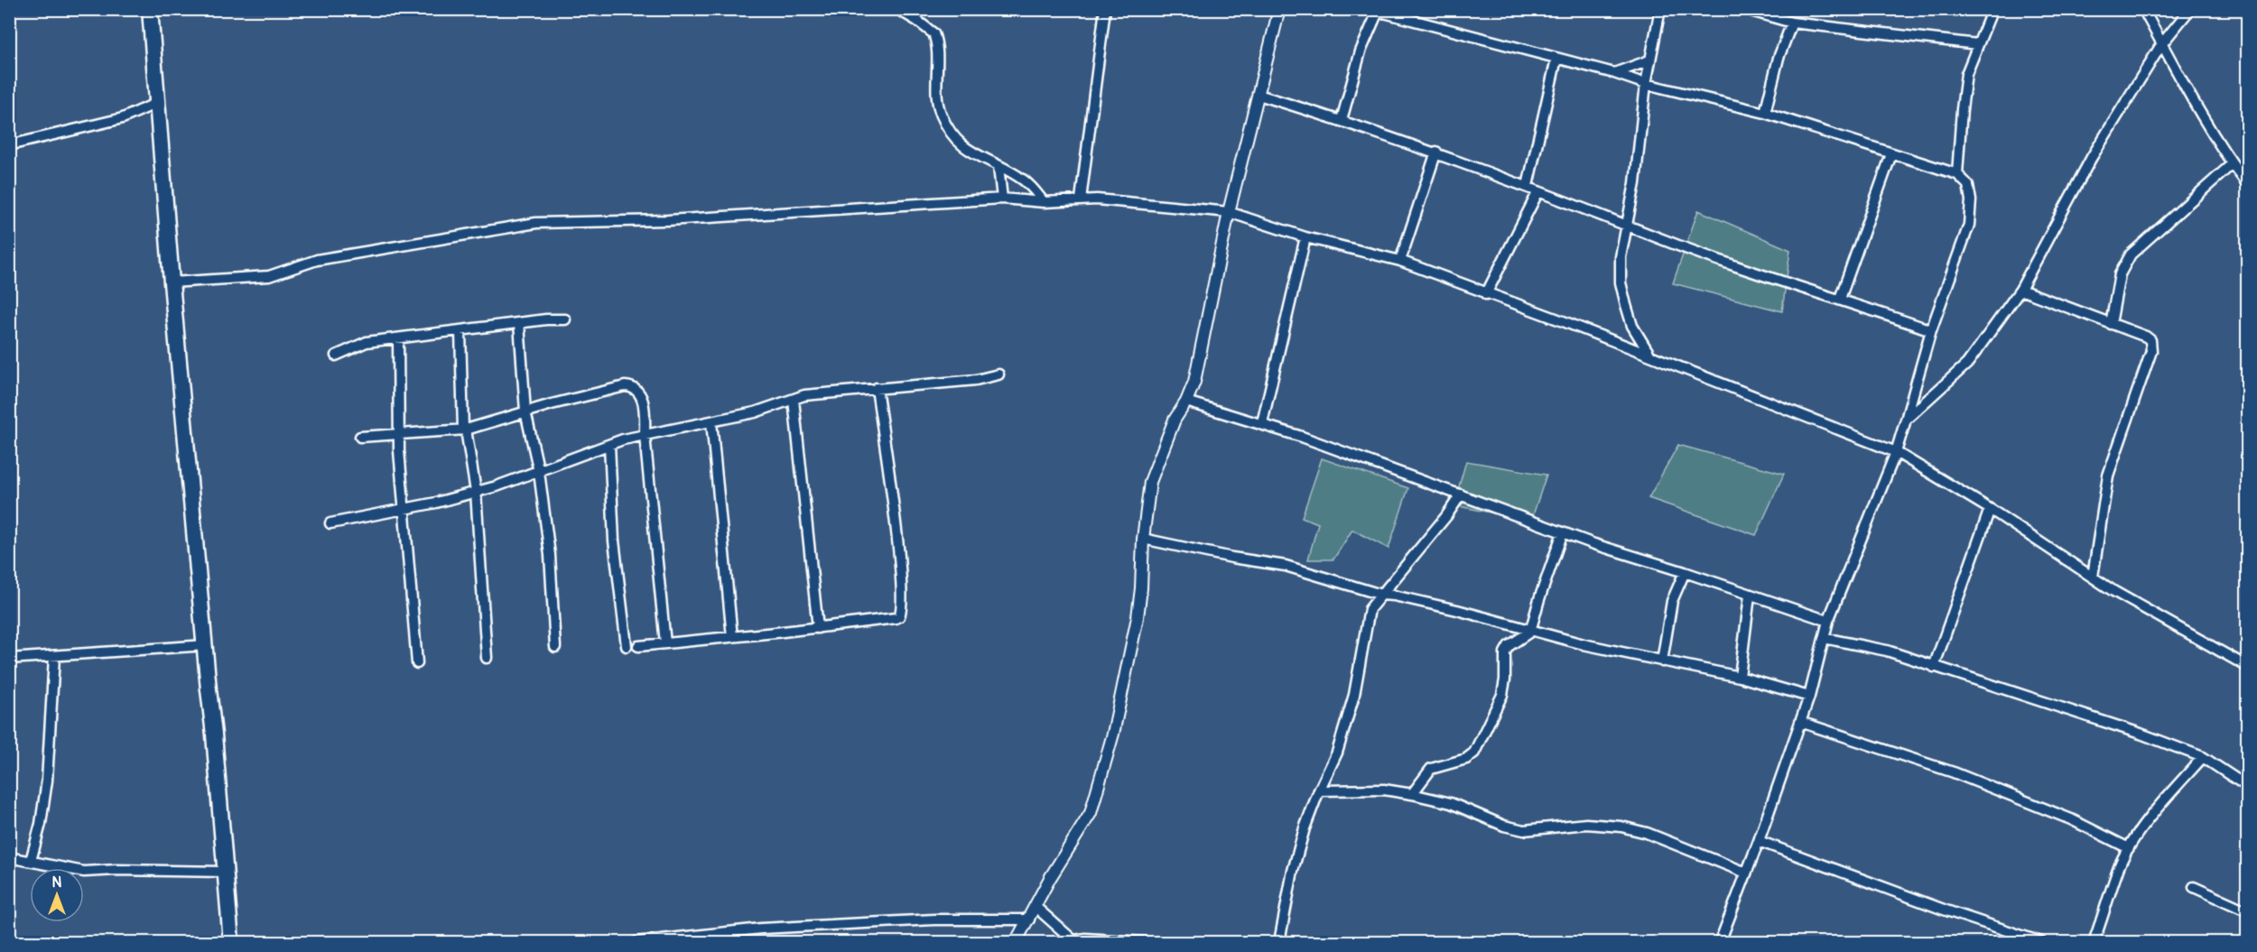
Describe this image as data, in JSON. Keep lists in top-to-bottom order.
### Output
{
  "north": "top"
}
